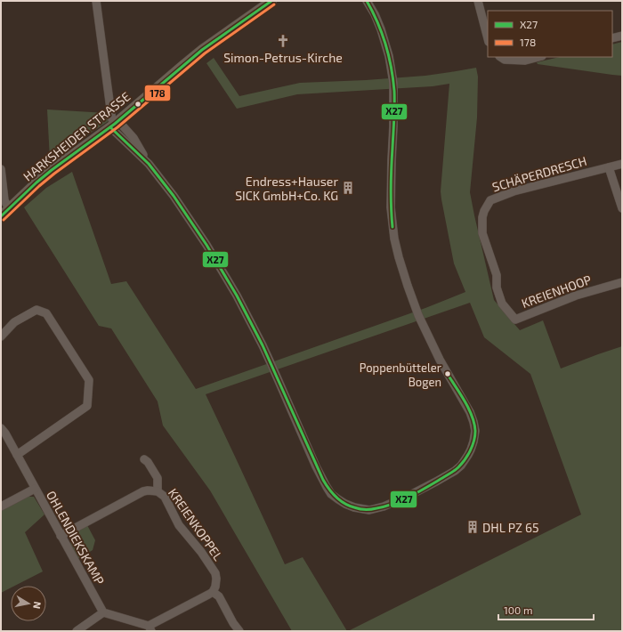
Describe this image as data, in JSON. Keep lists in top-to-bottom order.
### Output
{
  "streets": {
    "main road": ["HARKSHEIDER STRASSE"],
    "street": [
      "SCHÄPERDRESCH",
      "KREIENHOOP",
      "KREIENKOPPEL",
      "OHLENDIEKSKAMP"
    ]
  },
  "crossings": [
    ["SCHÄPERDRESCH", "KREIENHOOP"],
    ["KREIENKOPPEL", "OHLENDIEKSKAMP"]
  ],
  "places": {
    "church": ["Simon-Petrus-Kirche"],
    "building": ["Endress+Hauser SICK GmbH+Co. KG", "DHL PZ 65"],
    "other": ["Poppenbütteler Bogen"]
  },
  "lines": ["transit line X27", "transit line 178"],
  "legend": ["X27", "178"],
  "scale_bar": "100 m",
  "north": "right"
}
